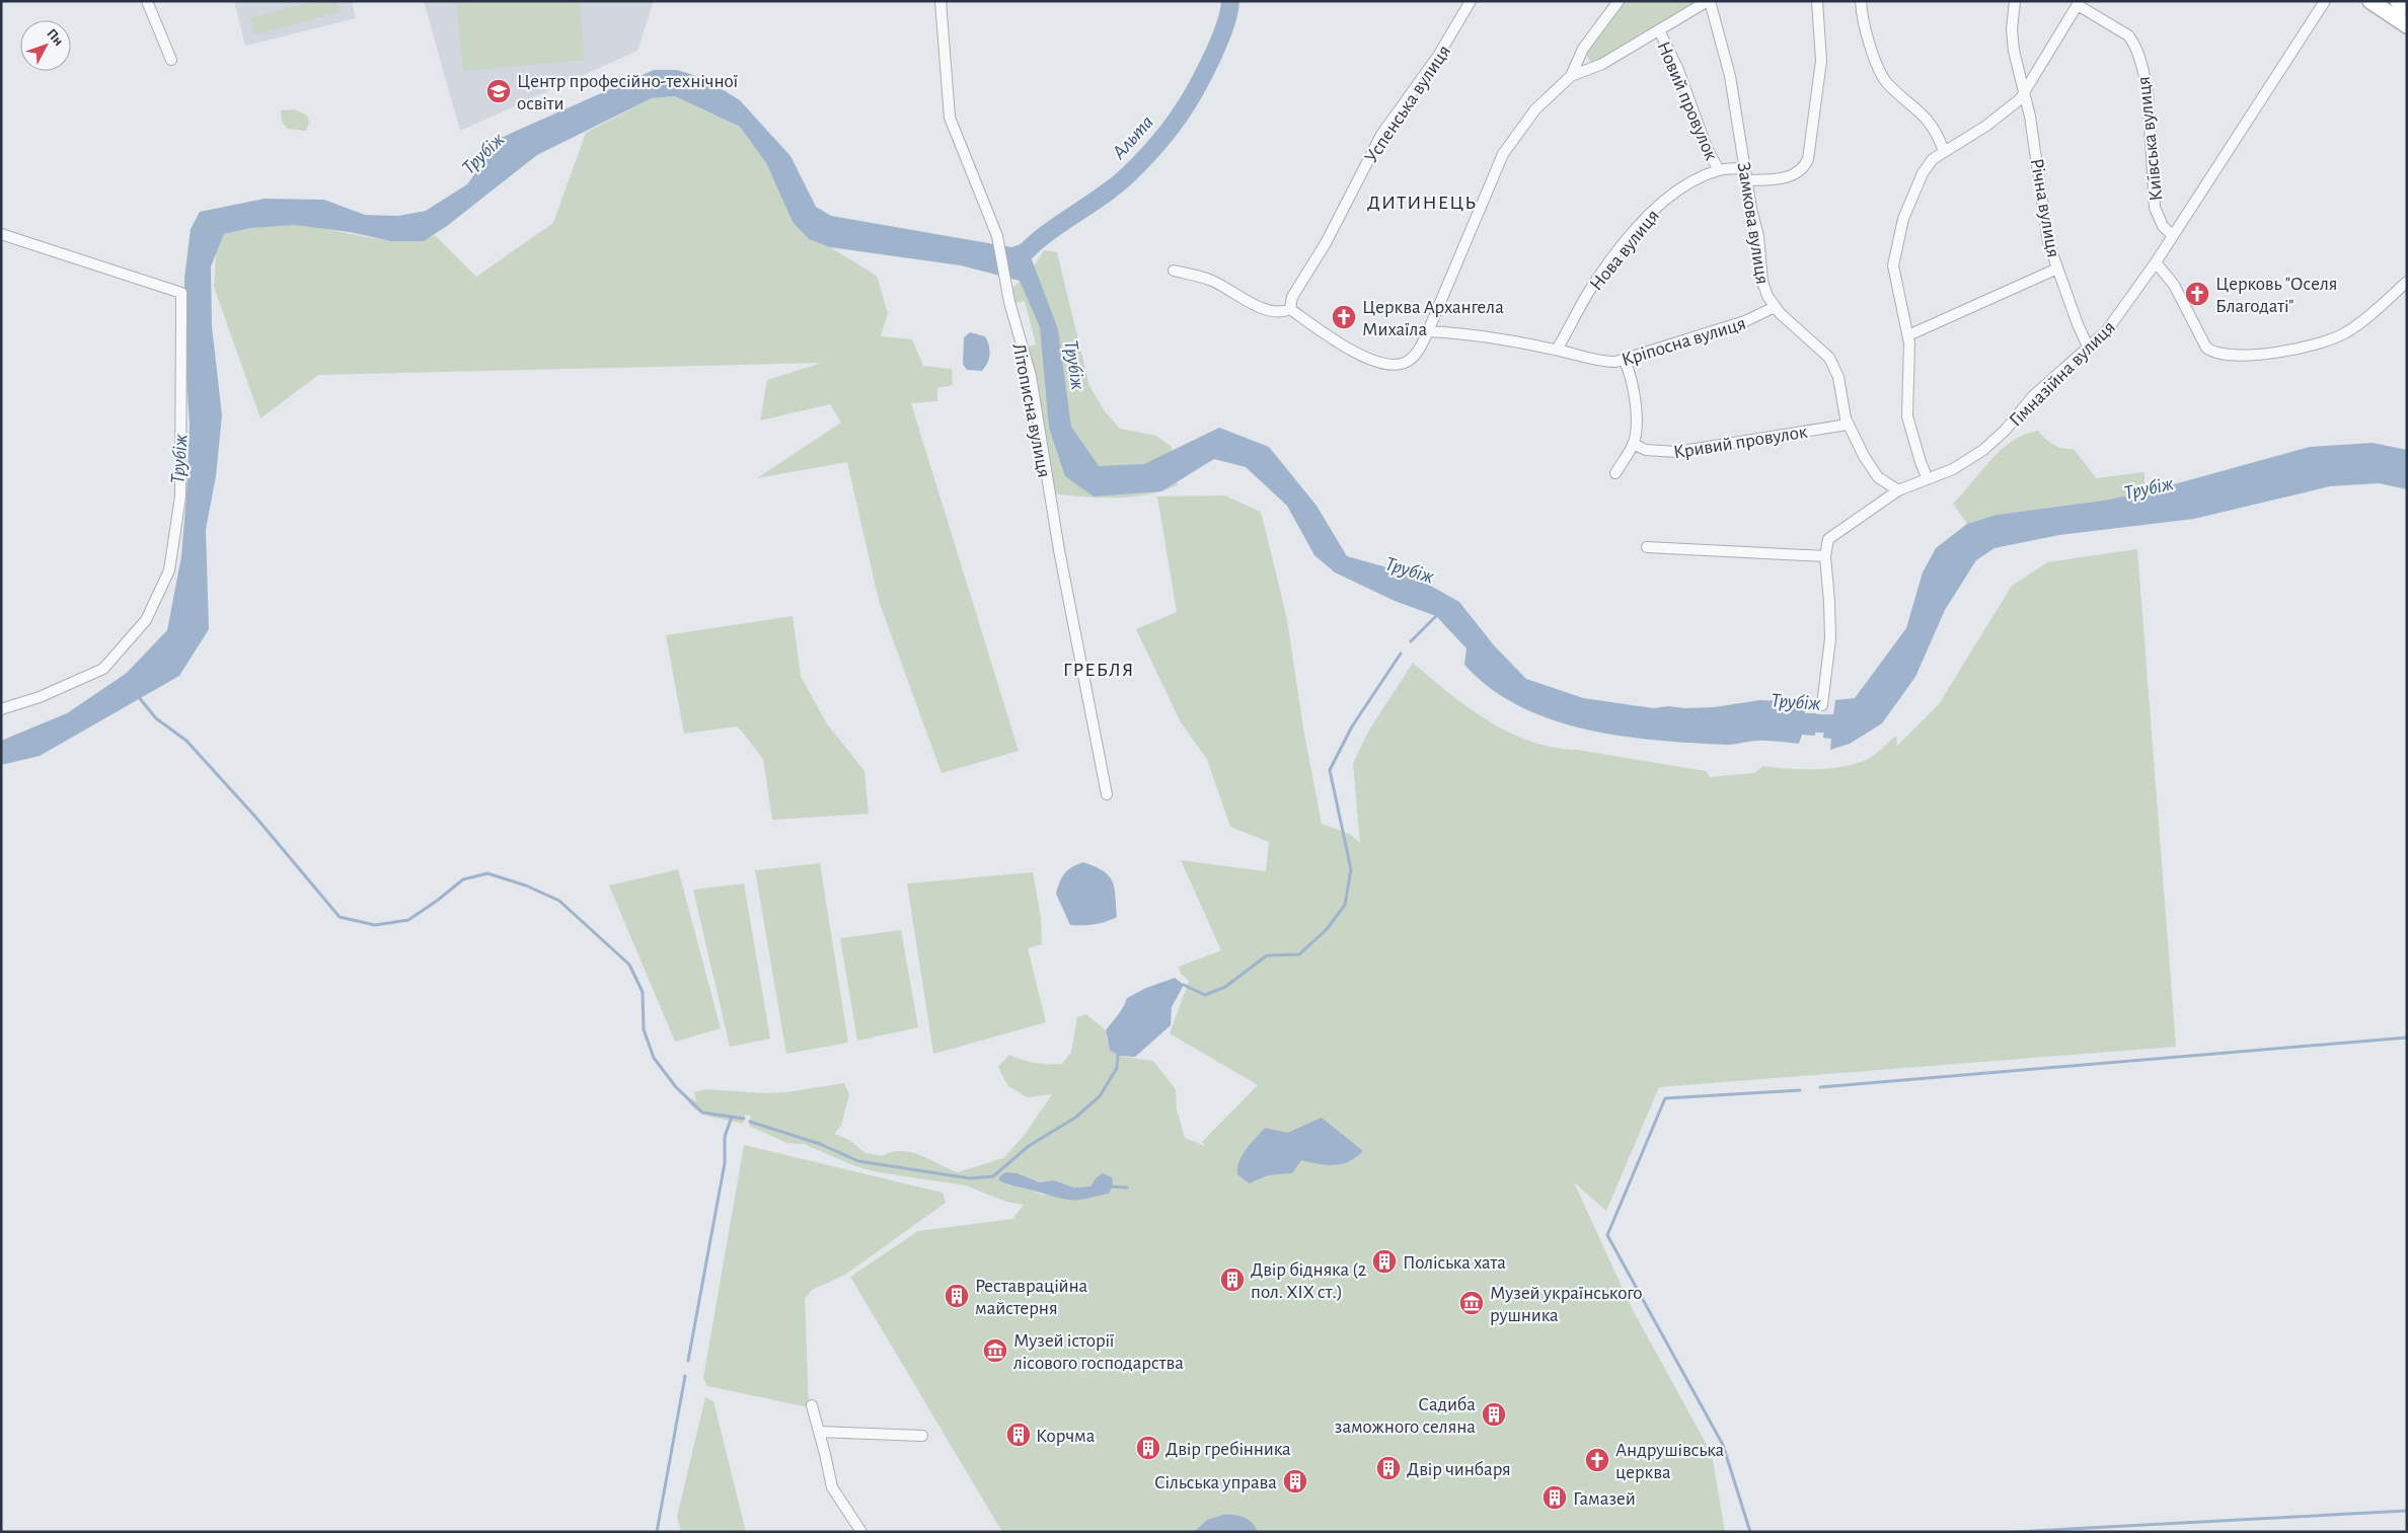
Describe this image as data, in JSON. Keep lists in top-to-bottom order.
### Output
{
  "streets": {
    "street": [
      "Новий провулок",
      "Успенська вулиця",
      "Київська вулиця",
      "Річна вулиця",
      "Замкова вулиця",
      "Нова вулиця",
      "Кріпосна вулиця",
      "Гімназійна вулиця",
      "Літописна вулиця",
      "Кривий провулок"
    ]
  },
  "crossings": [
    ["Новий провулок", "Нова вулиця"],
    ["Київська вулиця", "Гімназійна вулиця"],
    ["Річна вулиця", "Гімназійна вулиця"],
    ["Замкова вулиця", "Нова вулиця"],
    ["Замкова вулиця", "Кріпосна вулиця"],
    ["Замкова вулиця", "Гімназійна вулиця"],
    ["Замкова вулиця", "Кривий провулок"],
    ["Нова вулиця", "Кріпосна вулиця"]
  ],
  "districts": ["ДИТИНЕЦЬ", "ГРЕБЛЯ"],
  "water": ["Альта", "Трубіж"],
  "places": {
    "school or university": ["Центр професійно-технічної освіти"],
    "church": ["Церковь \"Оселя Благодаті\"", "Церква Архангела Михаїла", "Андрушівська церква"],
    "building": [
      "Поліська хата",
      "Двір бідняка (2 пол. XIX ст.)",
      "Реставраційна майстерня",
      "Садиба заможного селяна",
      "Корчма",
      "Двір гребінника",
      "Двір чинбаря",
      "Сільська управа",
      "Гамазей"
    ],
    "museum": ["Музей українського рушника", "Музей історії лісового господарства"]
  },
  "north": "top right"
}
